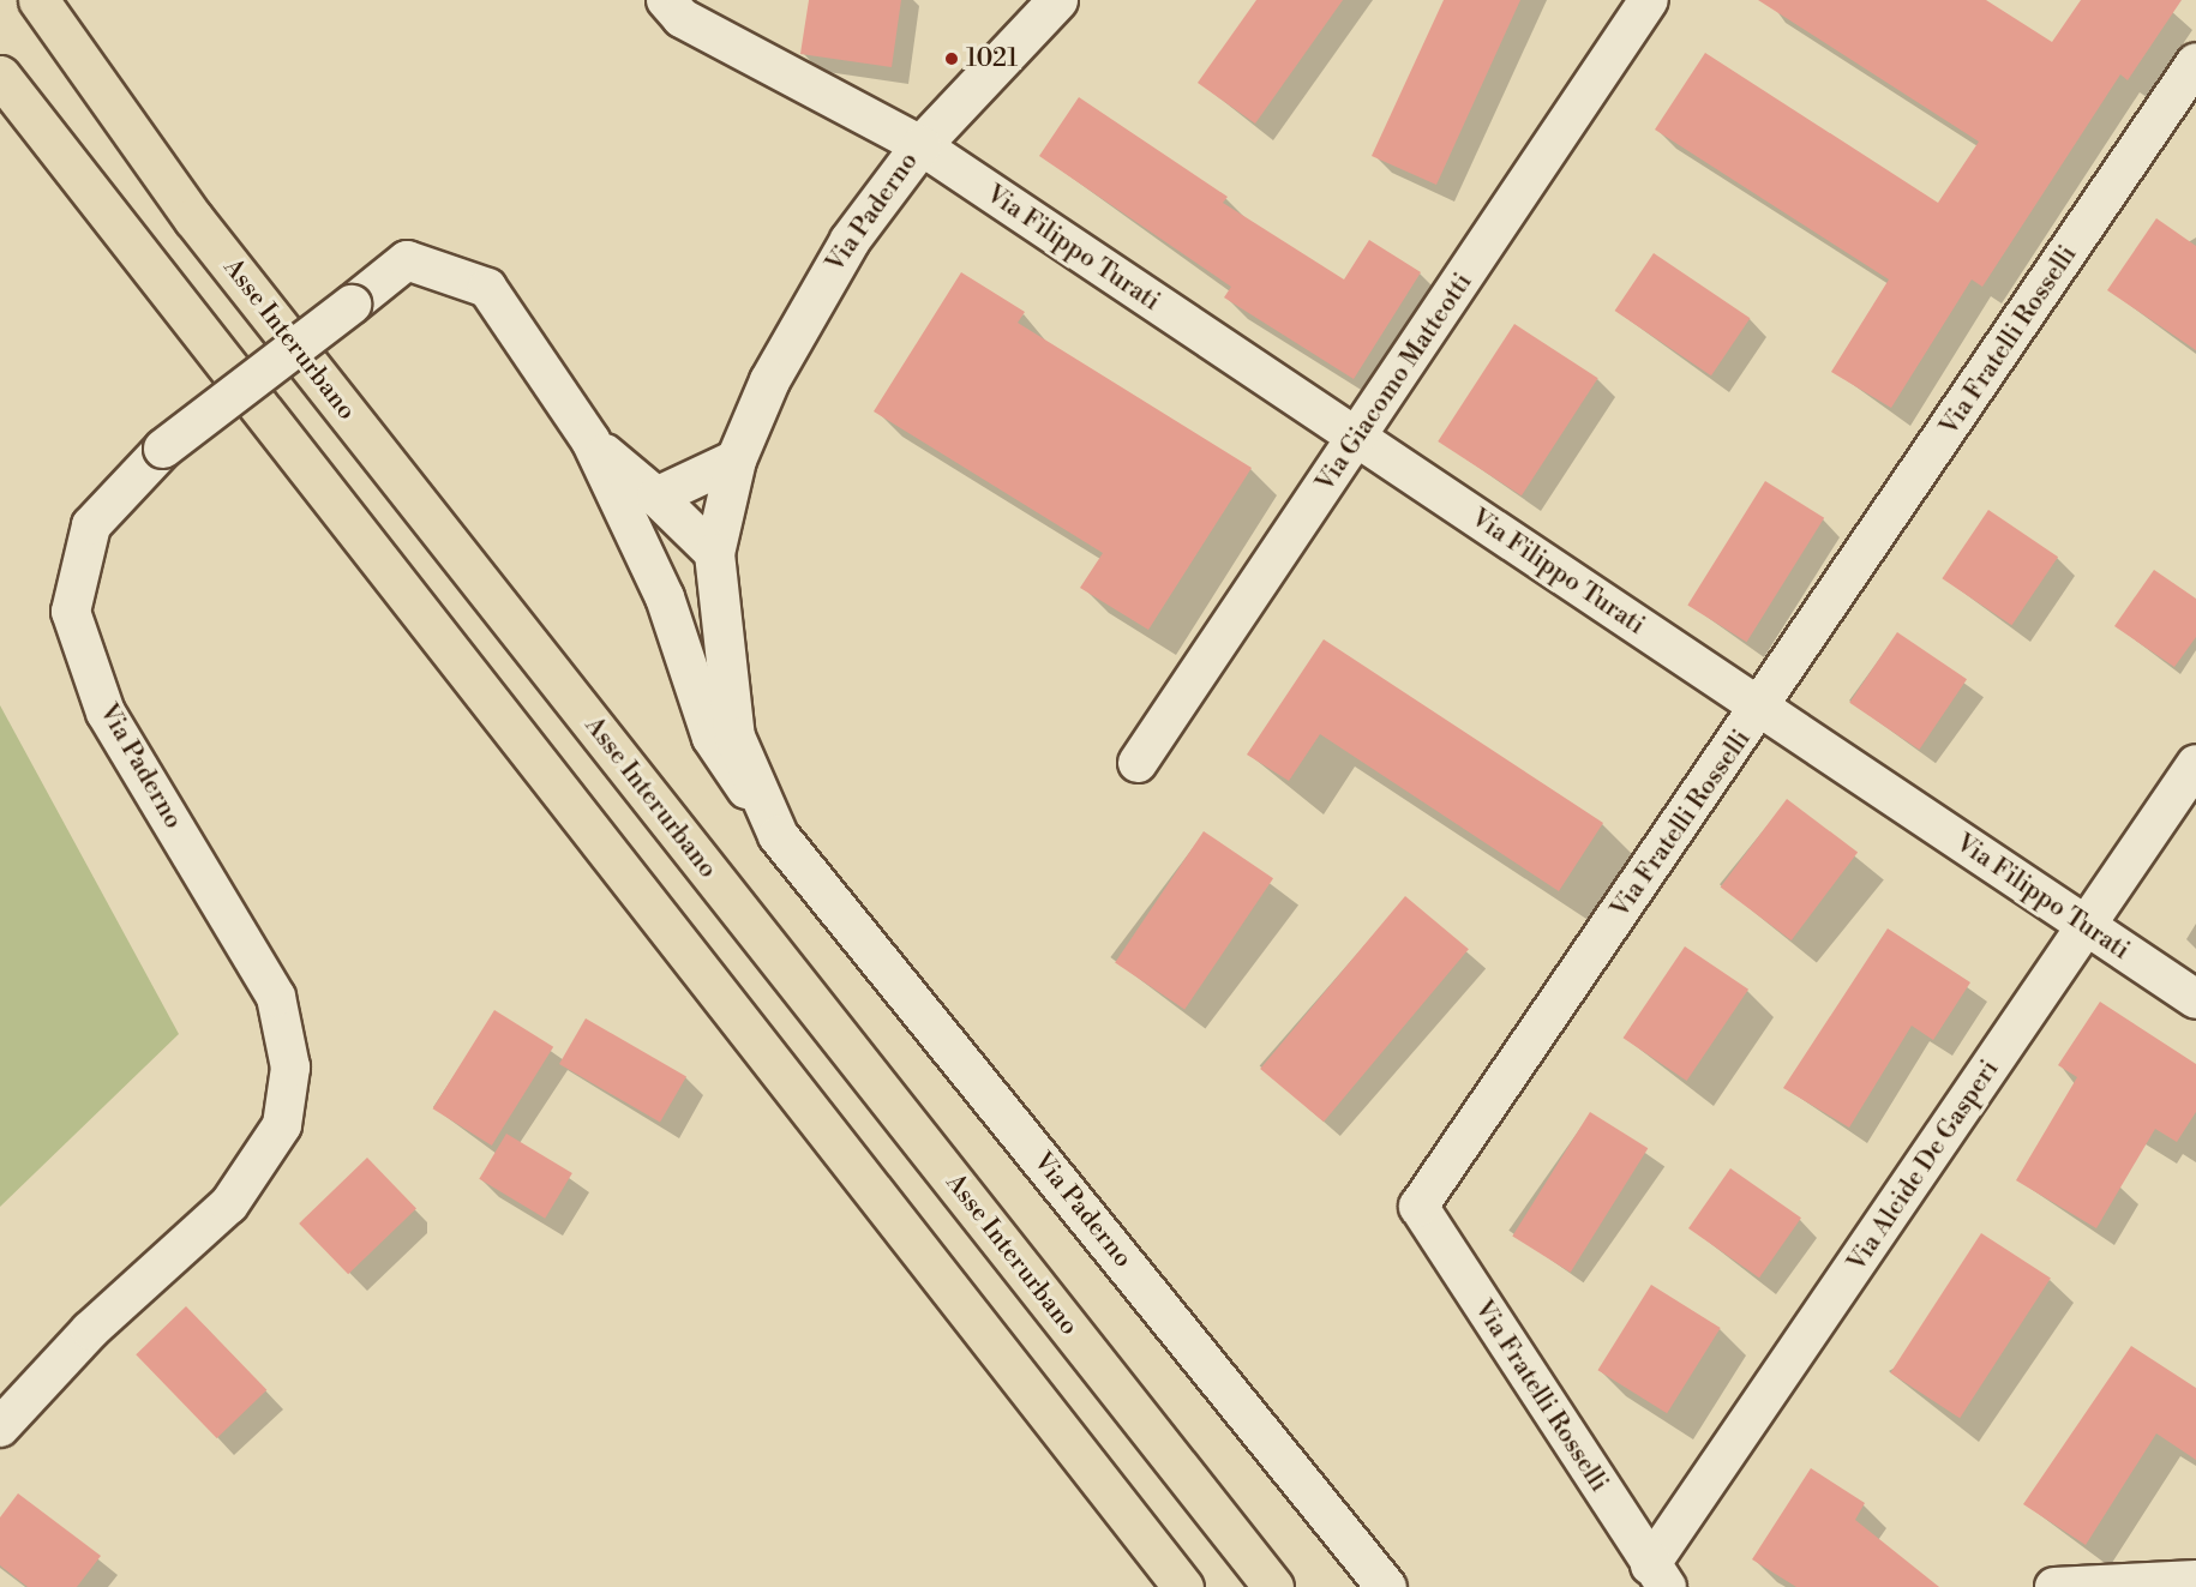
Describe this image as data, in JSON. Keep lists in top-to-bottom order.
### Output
{
  "streets": {
    "highway": ["Asse Interurbano"],
    "street": [
      "Via Paderno",
      "Via Filippo Turati",
      "Via Fratelli Rosselli",
      "Via Giacomo Matteotti",
      "Via Alcide De Gasperi"
    ]
  },
  "crossings": [
    ["Via Paderno", "Via Filippo Turati"],
    ["Via Filippo Turati", "Via Fratelli Rosselli"],
    ["Via Filippo Turati", "Via Giacomo Matteotti"],
    ["Via Filippo Turati", "Via Alcide De Gasperi"],
    ["Via Fratelli Rosselli", "Via Alcide De Gasperi"]
  ],
  "places": ["1021"]
}
